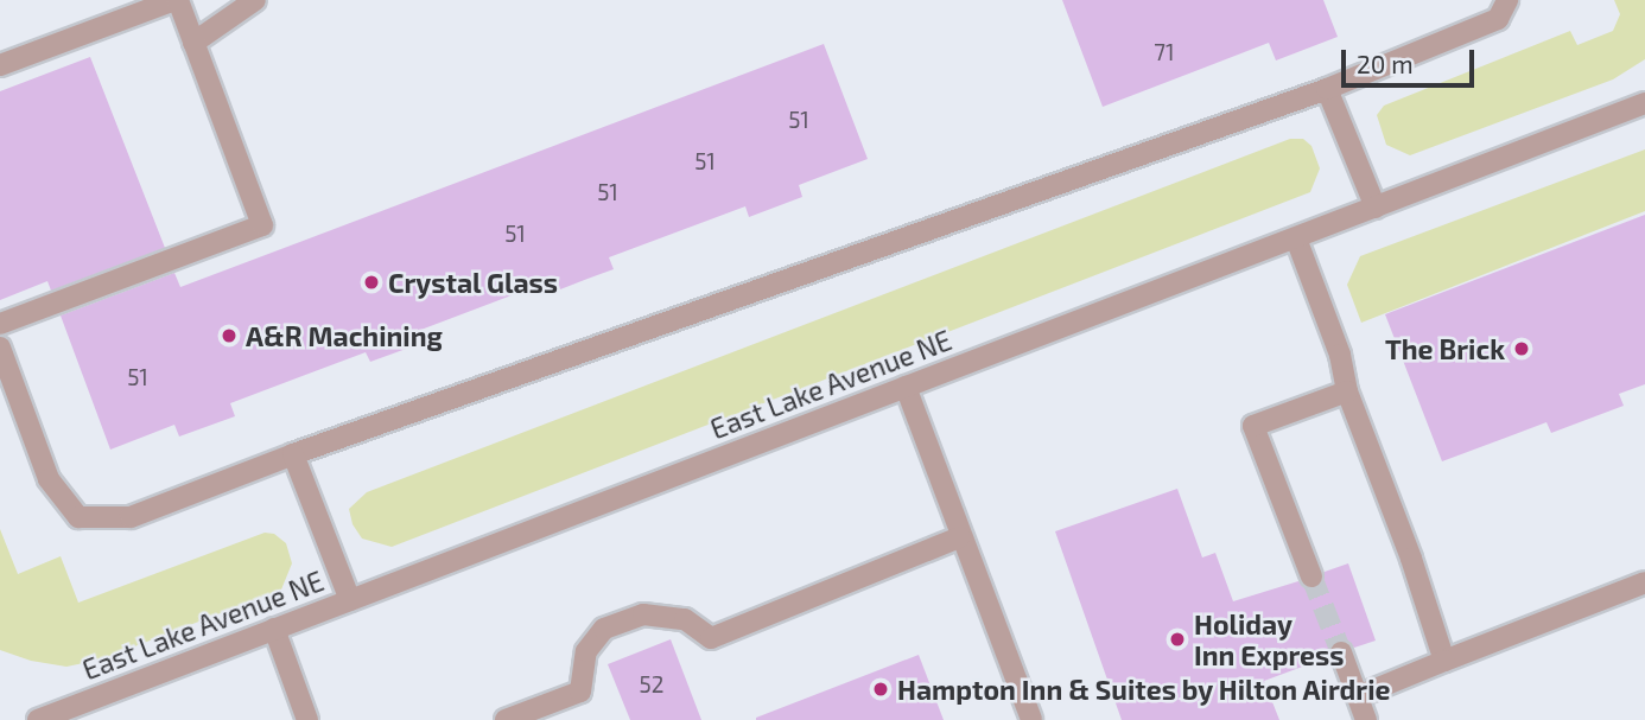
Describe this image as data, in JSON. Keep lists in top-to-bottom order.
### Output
{
  "streets": {
    "street": ["East Lake Avenue NE"]
  },
  "places": [
    "Crystal Glass",
    "A&R Machining",
    "The Brick",
    "Holiday Inn Express",
    "Hampton Inn & Suites by Hilton Airdrie"
  ],
  "house_numbers": [
    "71",
    "51",
    "51",
    "51",
    "51",
    "51",
    "52"
  ],
  "scale_bar": "20 m"
}
